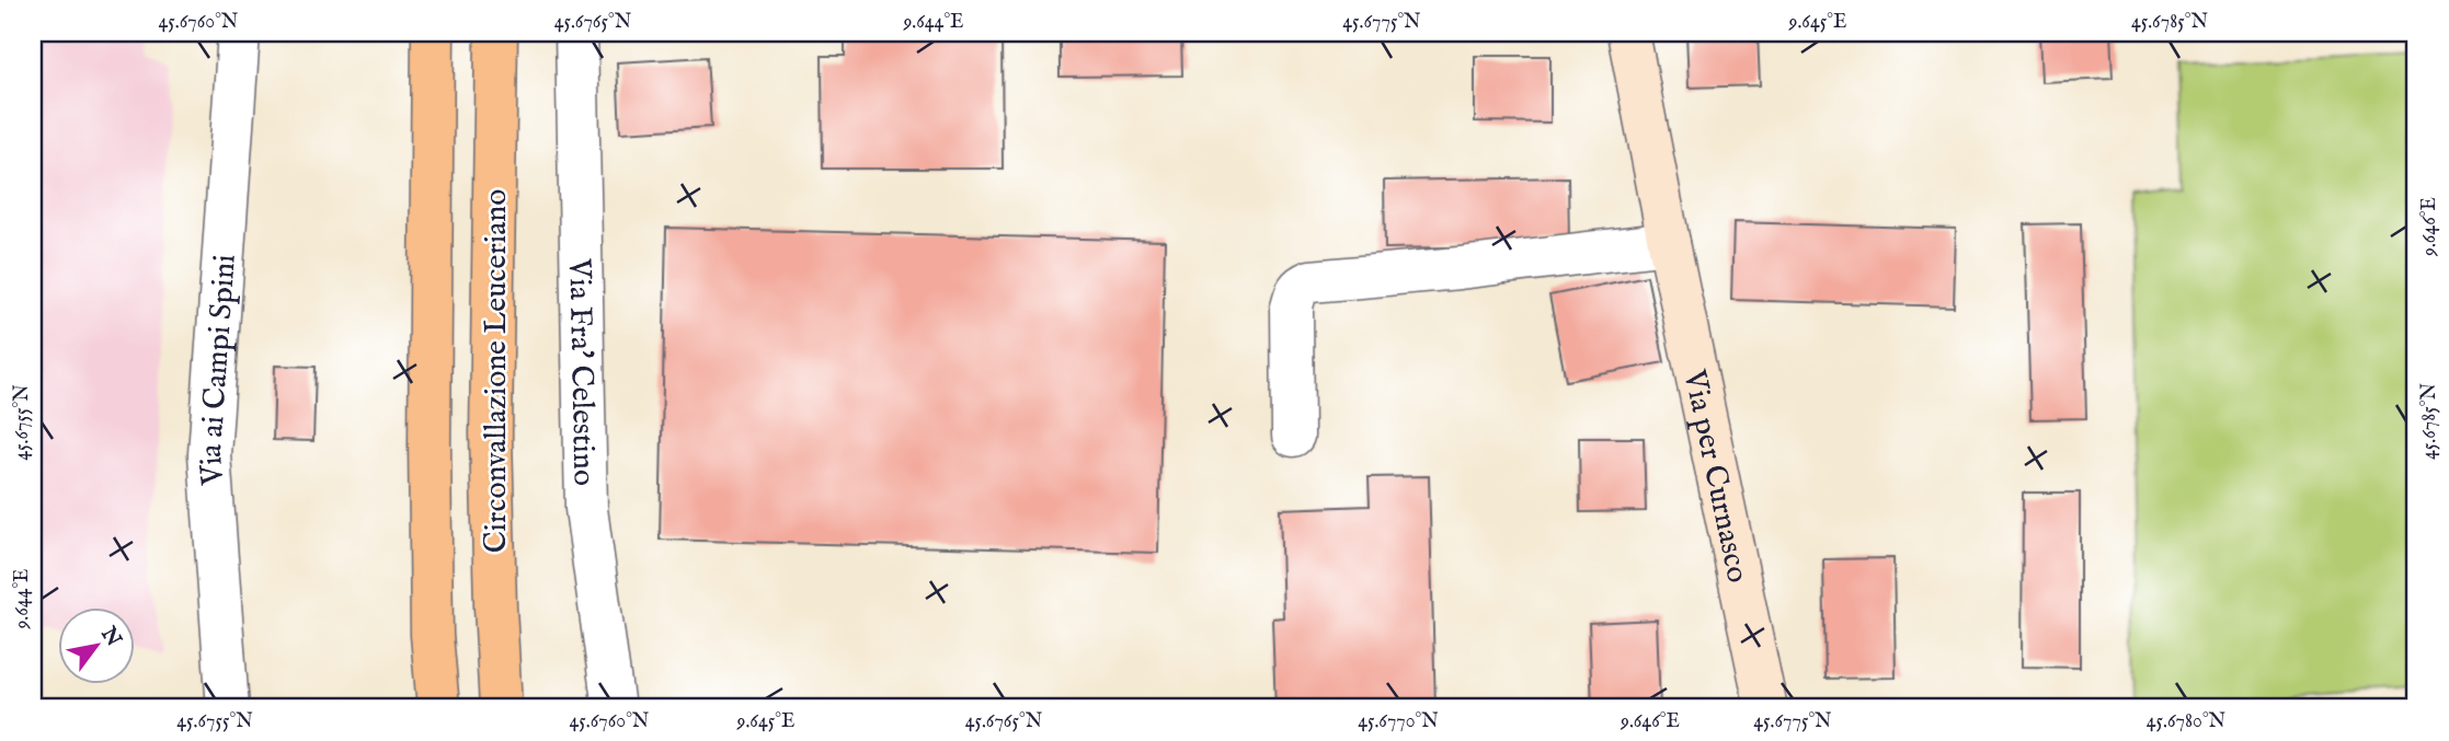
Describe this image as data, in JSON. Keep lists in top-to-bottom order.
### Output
{
  "streets": {
    "highway": ["Circonvallazione Leuceriano"],
    "street": ["Via ai Campi Spini", "Via Fra' Celestino", "Via per Curnasco"]
  },
  "north": "top right",
  "coordinates": [
    "45.6760°N",
    "45.6765°N",
    "9.644°E",
    "45.6775°N",
    "9.645°E",
    "45.6785°N",
    "9.646°E",
    "45.6755°N",
    "45.6770°N",
    "45.6780°N"
  ]
}
